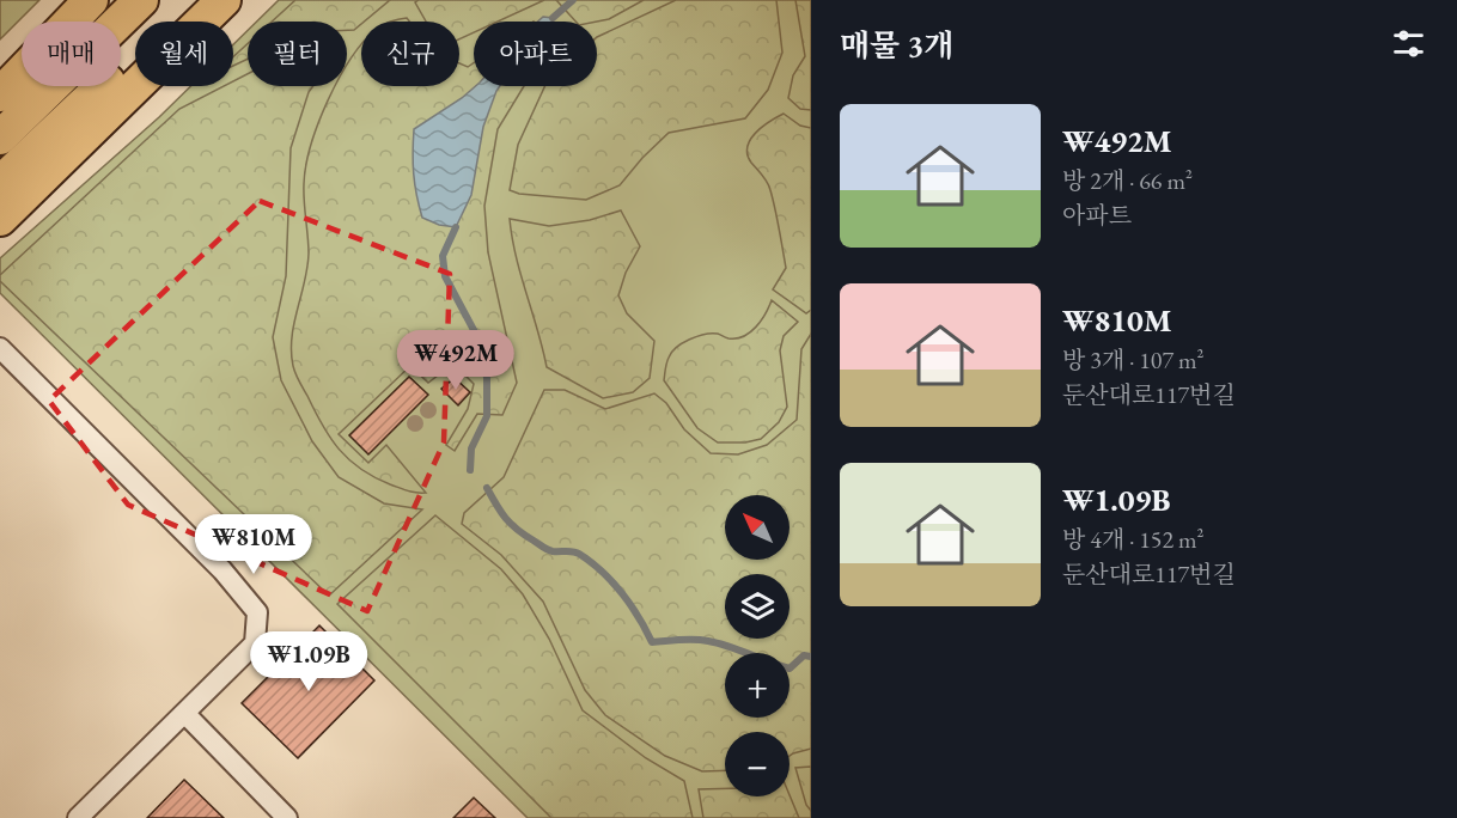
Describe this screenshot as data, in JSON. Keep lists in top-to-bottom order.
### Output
{
  "north": "top left",
  "page": {
    "heading": "매물 3개",
    "chip": [
      "매매",
      "월세",
      "필터",
      "신규",
      "아파트"
    ],
    "list": [
      {
        "name": "₩492M",
        "note": "방 2개 · 66 m² · 아파트"
      },
      {
        "name": "₩810M",
        "note": "방 3개 · 107 m² · 둔산대로117번길"
      },
      {
        "name": "₩1.09B",
        "note": "방 4개 · 152 m² · 둔산대로117번길"
      }
    ],
    "price": ["₩492M", "₩810M", "₩1.09B"],
    "map_buttons": ["+", "−"]
  }
}
